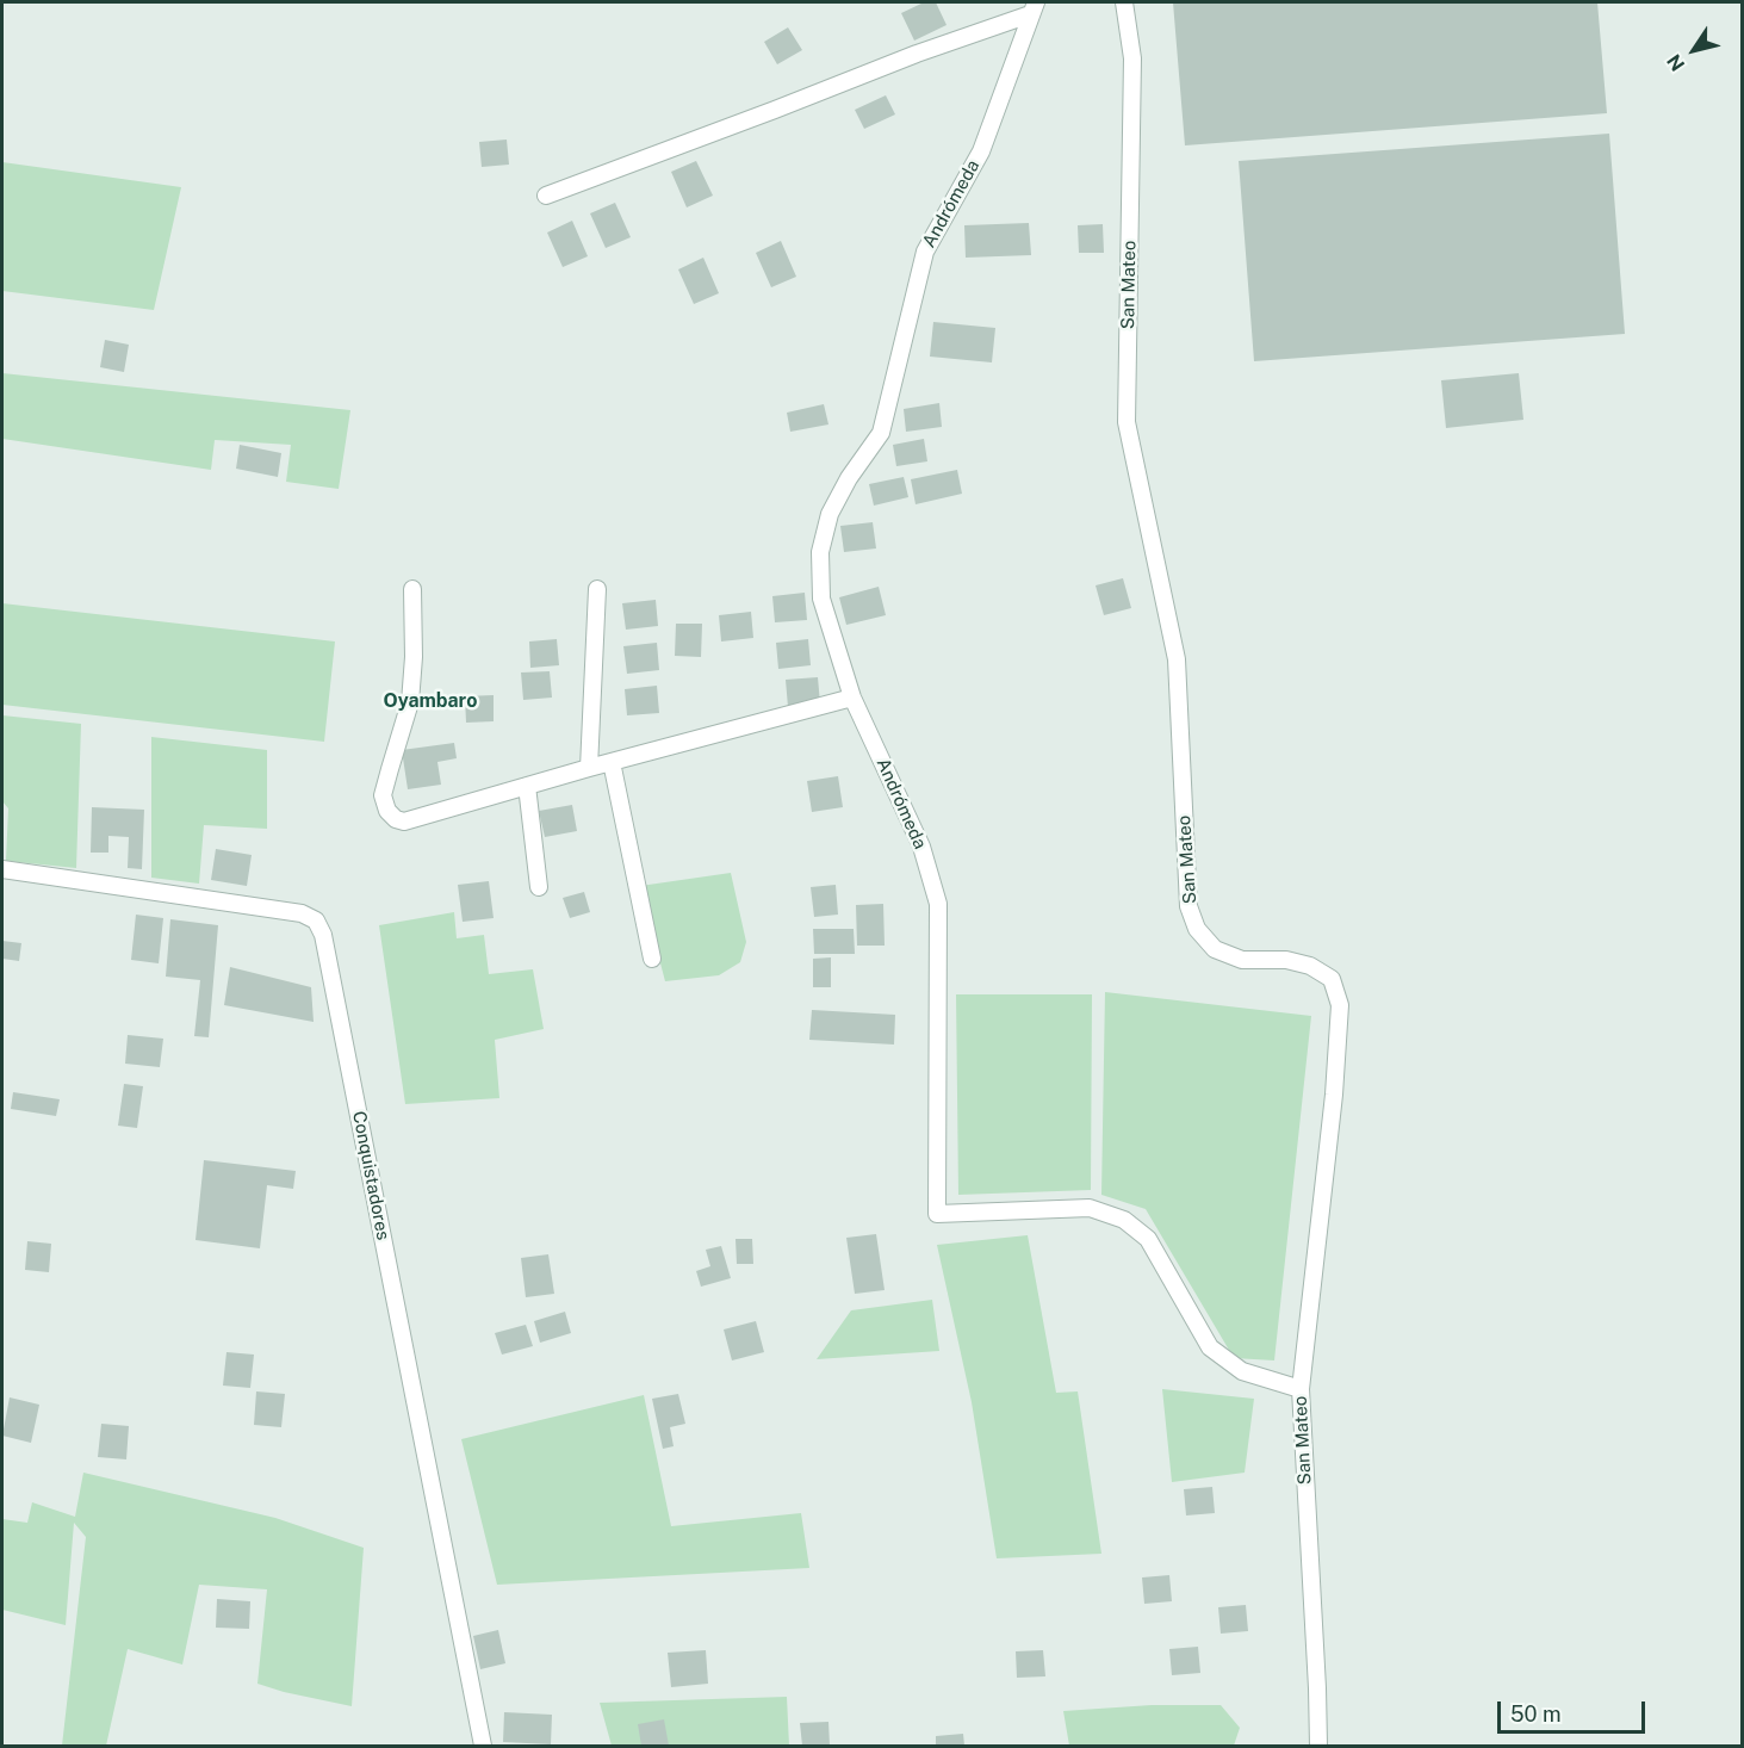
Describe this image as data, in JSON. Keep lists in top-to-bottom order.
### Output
{
  "streets": {
    "street": ["Andrómeda", "San Mateo", "Conquistadores"]
  },
  "crossings": [
    ["Andrómeda", "San Mateo"]
  ],
  "districts": ["Oyambaro"],
  "scale_bar": "50 m",
  "north": "bottom left"
}
